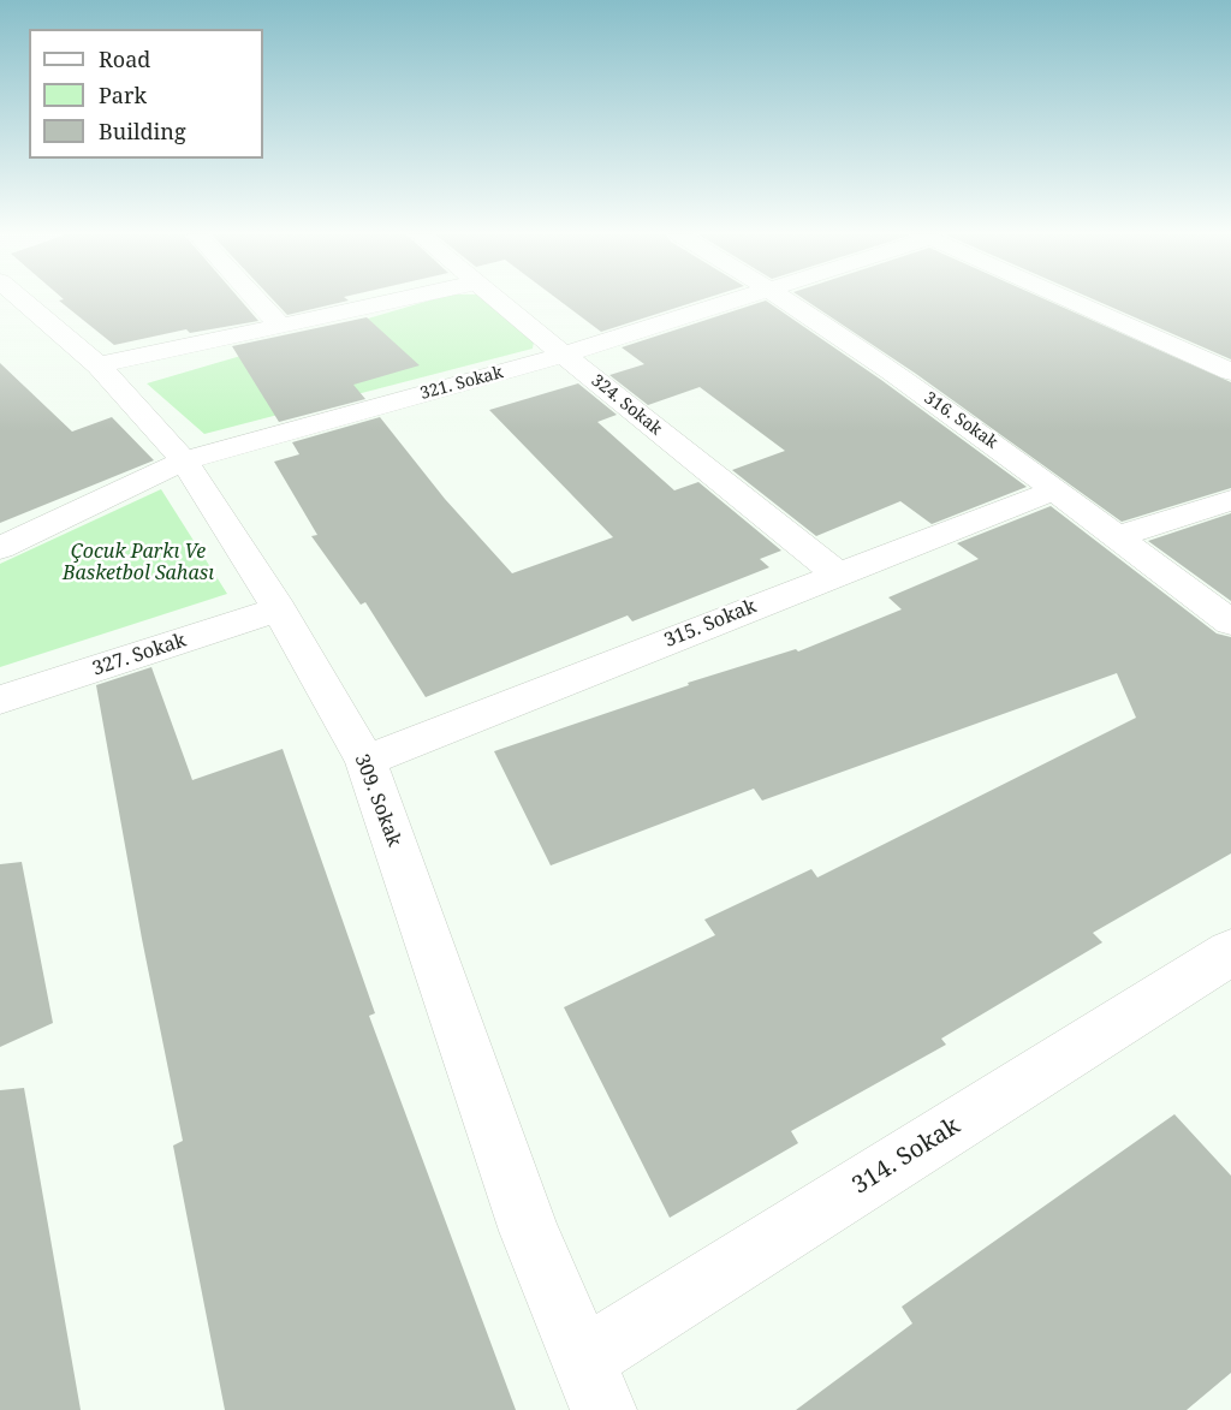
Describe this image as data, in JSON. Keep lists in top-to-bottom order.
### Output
{
  "streets": {
    "street": [
      "321. Sokak",
      "324. Sokak",
      "316. Sokak",
      "315. Sokak",
      "327. Sokak",
      "309. Sokak",
      "314. Sokak"
    ]
  },
  "crossings": [
    ["321. Sokak", "324. Sokak"],
    ["321. Sokak", "309. Sokak"],
    ["324. Sokak", "315. Sokak"],
    ["316. Sokak", "315. Sokak"],
    ["315. Sokak", "309. Sokak"],
    ["327. Sokak", "309. Sokak"],
    ["309. Sokak", "314. Sokak"]
  ],
  "parks": ["Çocuk Parkı Ve Basketbol Sahası"],
  "legend": ["Road", "Park", "Building"]
}
